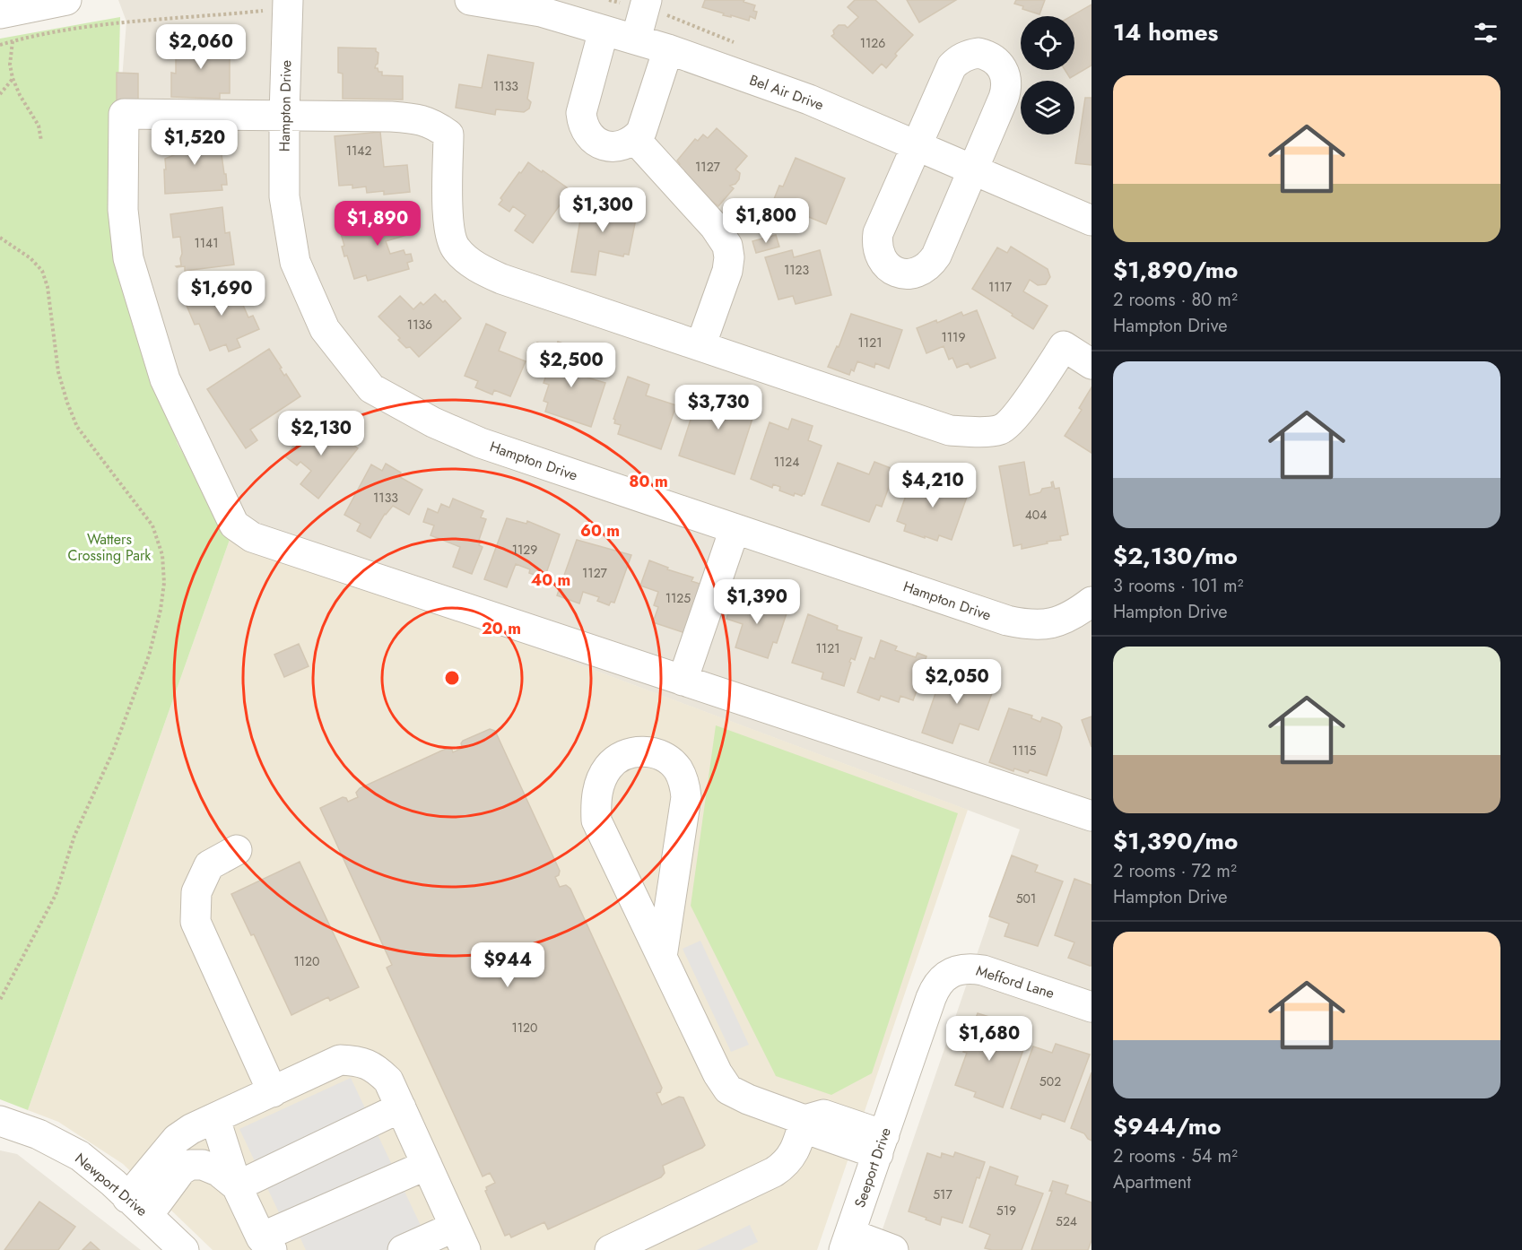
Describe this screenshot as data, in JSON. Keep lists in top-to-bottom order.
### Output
{
  "streets": {
    "street": [
      "Bel Air Drive",
      "Hampton Drive",
      "Mefford Lane",
      "Seeport Drive",
      "Newport Drive"
    ]
  },
  "crossings": [
    ["Mefford Lane", "Seeport Drive"]
  ],
  "parks": ["Watters Crossing Park"],
  "house_numbers": [
    "1126",
    "1133",
    "1142",
    "1127",
    "1141",
    "1123",
    "1117",
    "1136",
    "1119",
    "1121",
    "1124",
    "1133",
    "404",
    "1129",
    "1127",
    "1125",
    "1121",
    "1115",
    "501",
    "1120",
    "1120",
    "502",
    "517",
    "519",
    "524"
  ],
  "page": {
    "heading": "14 homes",
    "price": [
      "$2,060",
      "$1,520",
      "$1,300",
      "$1,800",
      "$1,890",
      "$1,690",
      "$2,500",
      "$3,730",
      "$2,130",
      "$4,210",
      "$1,390",
      "$2,050",
      "$944",
      "$1,680"
    ],
    "list": [
      {
        "name": "$1,890/mo",
        "note": "2 rooms · 80 m² · Hampton Drive"
      },
      {
        "name": "$2,130/mo",
        "note": "3 rooms · 101 m² · Hampton Drive"
      },
      {
        "name": "$1,390/mo",
        "note": "2 rooms · 72 m² · Hampton Drive"
      },
      {
        "name": "$944/mo",
        "note": "2 rooms · 54 m² · Apartment"
      }
    ]
  },
  "rings": [
    "80 m",
    "60 m",
    "40 m",
    "20 m"
  ]
}
